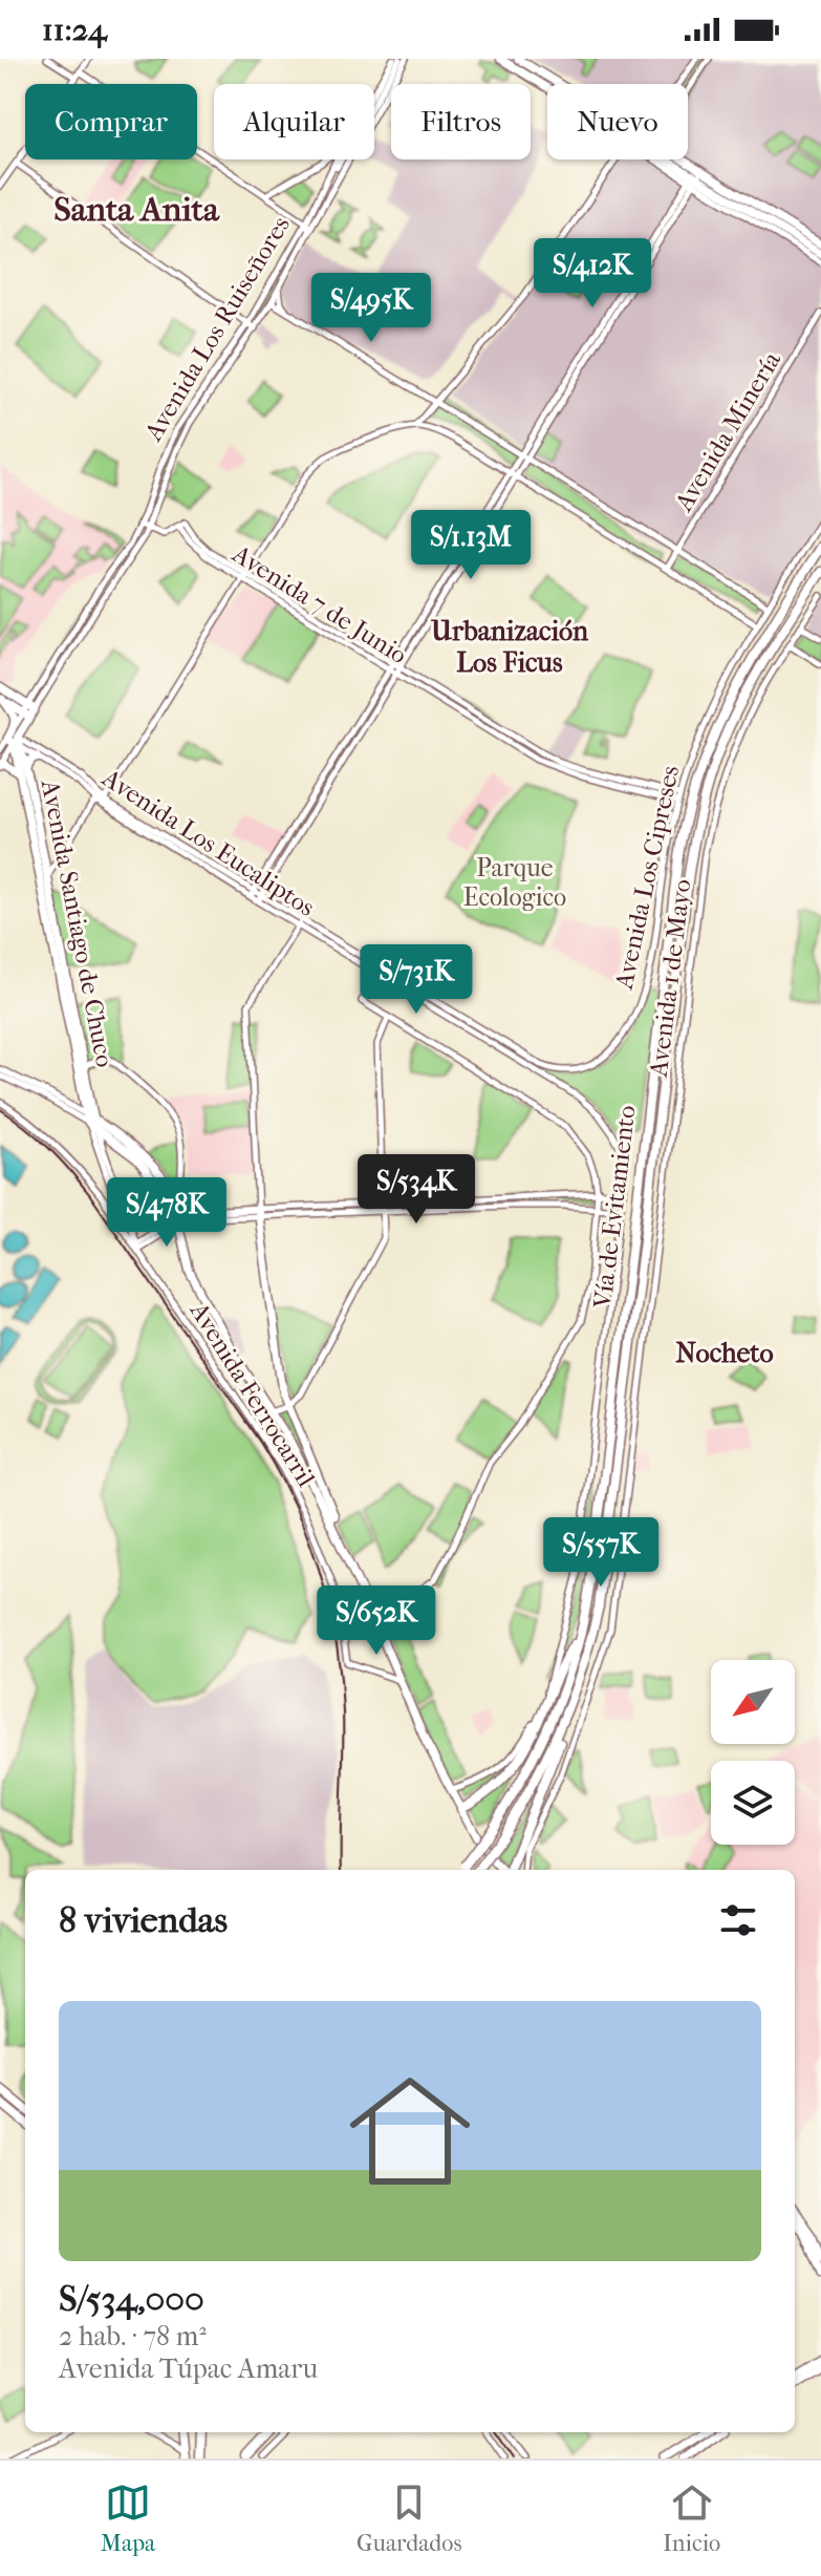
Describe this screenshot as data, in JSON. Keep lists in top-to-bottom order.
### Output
{
  "streets": {
    "highway": ["Vía de Evitamiento"],
    "main road": ["Avenida Los Ruiseñores", "Avenida Santiago de Chuco"],
    "street": [
      "Avenida Minería",
      "Avenida 7 de Junio",
      "Avenida Los Eucaliptos",
      "Avenida Los Cipreses",
      "Avenida 1 de Mayo",
      "Avenida Ferrocarril"
    ]
  },
  "crossings": [
    ["Avenida Los Ruiseñores", "Avenida 7 de Junio"],
    ["Avenida Los Ruiseñores", "Avenida Los Eucaliptos"],
    ["Avenida Los Ruiseñores", "Avenida Santiago de Chuco"],
    ["Avenida 7 de Junio", "Avenida Los Cipreses"],
    ["Avenida Los Eucaliptos", "Avenida Los Cipreses"],
    ["Avenida Los Eucaliptos", "Avenida Santiago de Chuco"]
  ],
  "districts": ["Santa Anita", "Urbanización Los Ficus", "Nocheto"],
  "parks": ["Parque Ecologico"],
  "north": "bottom left",
  "page": {
    "status": "11:24",
    "chip": [
      "Comprar",
      "Alquilar",
      "Filtros",
      "Nuevo"
    ],
    "price": [
      "S/412K",
      "S/495K",
      "S/1.13M",
      "S/731K",
      "S/534K",
      "S/478K",
      "S/557K",
      "S/652K"
    ],
    "heading": "8 viviendas",
    "list": [
      {
        "name": "S/534,000",
        "note": "2 hab. · 78 m² · Avenida Túpac Amaru"
      }
    ],
    "tabs": ["Mapa", "Guardados", "Inicio"]
  }
}
